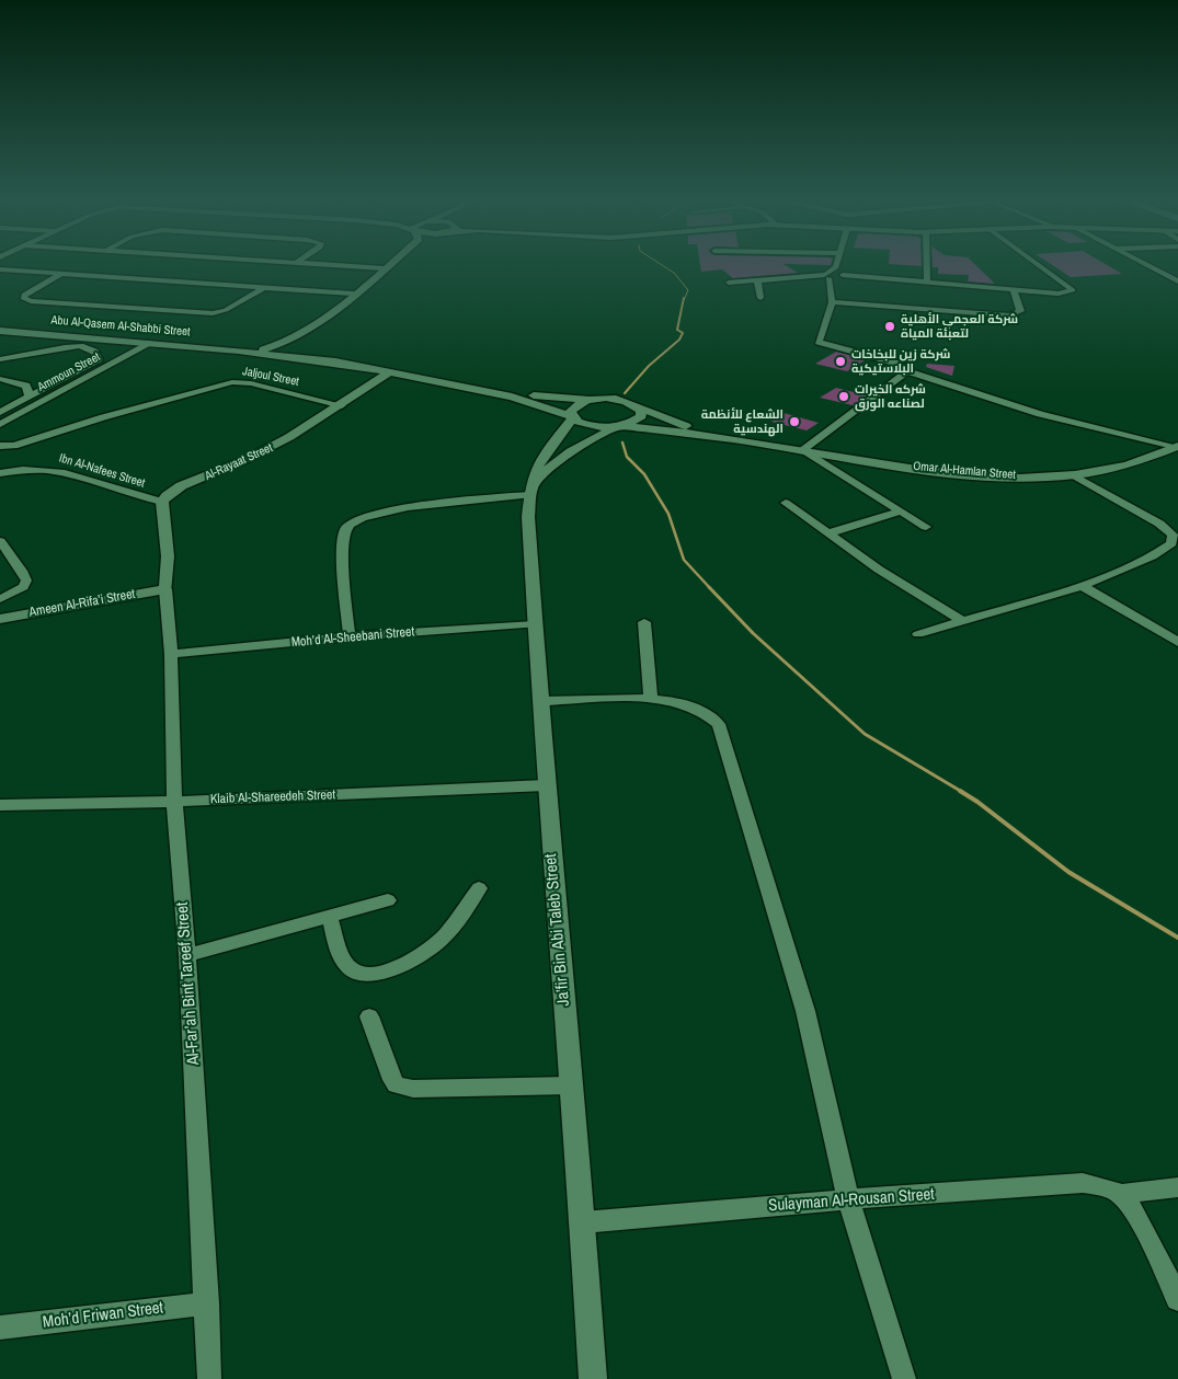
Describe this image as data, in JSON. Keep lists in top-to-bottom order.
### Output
{
  "streets": {
    "street": [
      "Abu Al-Qasem Al-Shabbi Street",
      "Ammoun Street",
      "Jaljoul Street",
      "Al-Rayaat Street",
      "Ibn Al-Nafees Street",
      "Omar Al-Hamlan Street",
      "Ameen Al-Rifa’i Street",
      "Moh’d Al-Sheebani Street",
      "Klaib Al-Shareedeh Street",
      "Ja’fir Bin Abi Taleb Street",
      "Al-Far’ah Bint Tareef Street",
      "Sulayman Al-Rousan Street",
      "Moh’d Friwan Street"
    ]
  },
  "crossings": [
    ["Abu Al-Qasem Al-Shabbi Street", "Ammoun Street"],
    ["Abu Al-Qasem Al-Shabbi Street", "Al-Rayaat Street"],
    ["Abu Al-Qasem Al-Shabbi Street", "Omar Al-Hamlan Street"],
    ["Abu Al-Qasem Al-Shabbi Street", "Ja’fir Bin Abi Taleb Street"],
    ["Jaljoul Street", "Al-Rayaat Street"],
    ["Al-Rayaat Street", "Ibn Al-Nafees Street"],
    ["Ameen Al-Rifa’i Street", "Al-Far’ah Bint Tareef Street"],
    ["Moh’d Al-Sheebani Street", "Ja’fir Bin Abi Taleb Street"],
    ["Moh’d Al-Sheebani Street", "Al-Far’ah Bint Tareef Street"],
    ["Klaib Al-Shareedeh Street", "Ja’fir Bin Abi Taleb Street"],
    ["Klaib Al-Shareedeh Street", "Al-Far’ah Bint Tareef Street"],
    ["Ja’fir Bin Abi Taleb Street", "Sulayman Al-Rousan Street"],
    ["Al-Far’ah Bint Tareef Street", "Moh’d Friwan Street"]
  ],
  "places": [
    "شركة العجمي الأهلية لتعبئة المياة",
    "شركة زين للبخاخات البلاستيكية",
    "شركه الخيرات لصناعه الورق",
    "الشعاع للأنظمة الهندسية"
  ]
}
